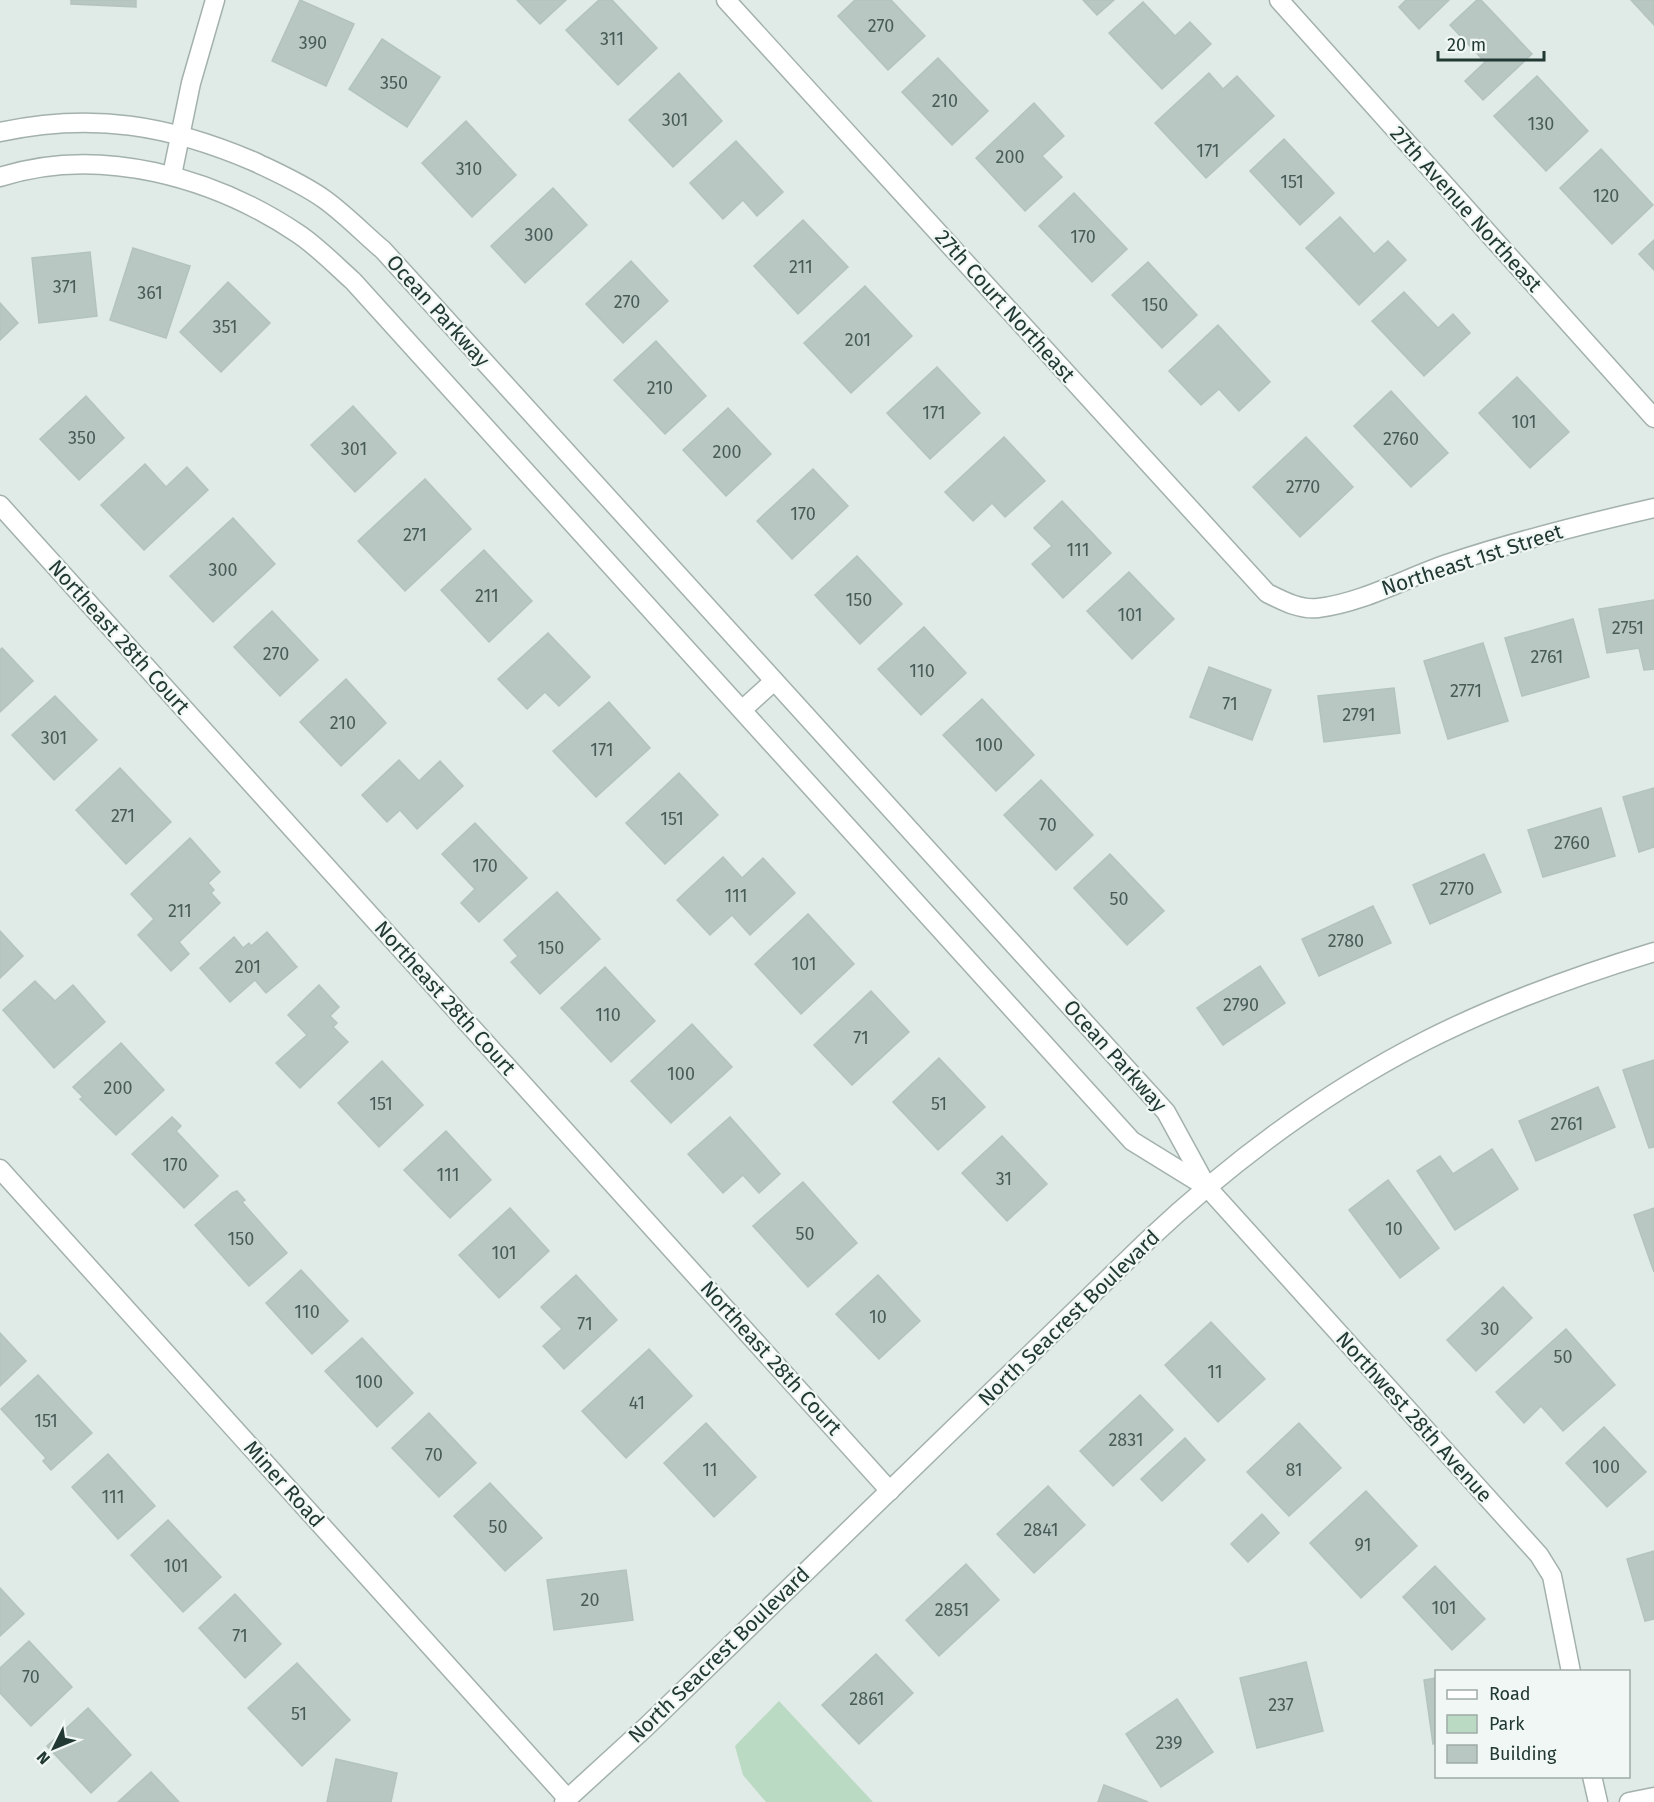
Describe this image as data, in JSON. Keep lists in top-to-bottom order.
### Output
{
  "streets": {
    "street": [
      "27th Avenue Northeast",
      "27th Court Northeast",
      "Ocean Parkway",
      "Northeast 1st Street",
      "Northeast 28th Court",
      "North Seacrest Boulevard",
      "Northwest 28th Avenue",
      "Miner Road"
    ]
  },
  "crossings": [
    ["27th Court Northeast", "Northeast 1st Street"],
    ["Ocean Parkway", "North Seacrest Boulevard"],
    ["Ocean Parkway", "Northwest 28th Avenue"],
    ["Northeast 28th Court", "North Seacrest Boulevard"],
    ["North Seacrest Boulevard", "Northwest 28th Avenue"],
    ["North Seacrest Boulevard", "Miner Road"]
  ],
  "house_numbers": [
    "270",
    "311",
    "390",
    "350",
    "210",
    "301",
    "130",
    "171",
    "200",
    "310",
    "151",
    "120",
    "300",
    "170",
    "211",
    "371",
    "361",
    "270",
    "150",
    "351",
    "201",
    "210",
    "171",
    "101",
    "350",
    "2760",
    "301",
    "200",
    "2770",
    "170",
    "271",
    "111",
    "300",
    "211",
    "150",
    "101",
    "2751",
    "270",
    "2761",
    "110",
    "2771",
    "71",
    "2791",
    "210",
    "301",
    "100",
    "171",
    "271",
    "151",
    "70",
    "2760",
    "170",
    "2770",
    "111",
    "50",
    "211",
    "2780",
    "150",
    "101",
    "201",
    "2790",
    "110",
    "71",
    "100",
    "200",
    "151",
    "51",
    "2761",
    "170",
    "111",
    "31",
    "10",
    "50",
    "150",
    "101",
    "110",
    "10",
    "71",
    "30",
    "50",
    "11",
    "100",
    "41",
    "151",
    "2831",
    "70",
    "100",
    "11",
    "81",
    "111",
    "50",
    "2841",
    "91",
    "101",
    "20",
    "101",
    "2851",
    "71",
    "70",
    "2861",
    "237",
    "51",
    "239"
  ],
  "legend": ["Road", "Park", "Building"],
  "scale_bar": "20 m",
  "north": "bottom left"
}
